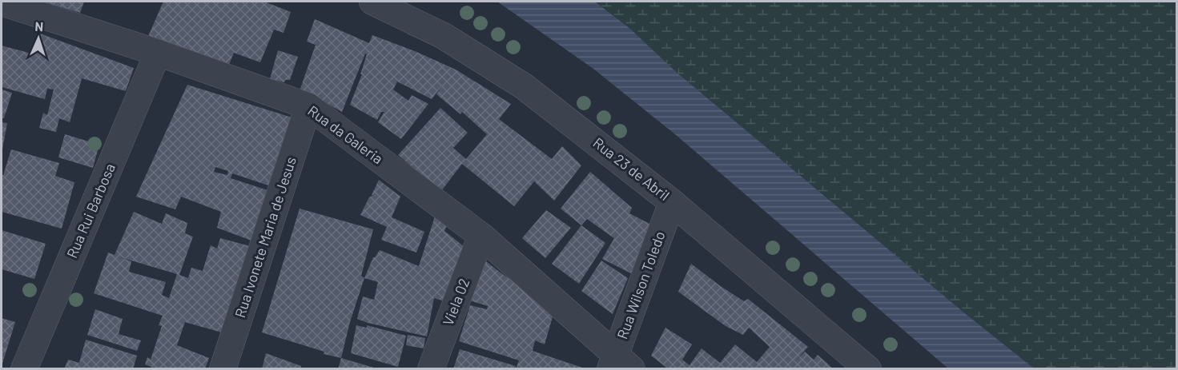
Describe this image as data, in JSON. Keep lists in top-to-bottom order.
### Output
{
  "streets": {
    "street": [
      "Rua da Galeria",
      "Rua 23 de Abril",
      "Rua Rui Barbosa",
      "Rua Ivonete Maria de Jesus",
      "Rua Wilson Toledo",
      "Viela 02"
    ]
  },
  "crossings": [
    ["Rua da Galeria", "Rua Rui Barbosa"],
    ["Rua da Galeria", "Rua Ivonete Maria de Jesus"],
    ["Rua da Galeria", "Rua Wilson Toledo"],
    ["Rua da Galeria", "Viela 02"],
    ["Rua 23 de Abril", "Rua Wilson Toledo"]
  ],
  "north": "top"
}
